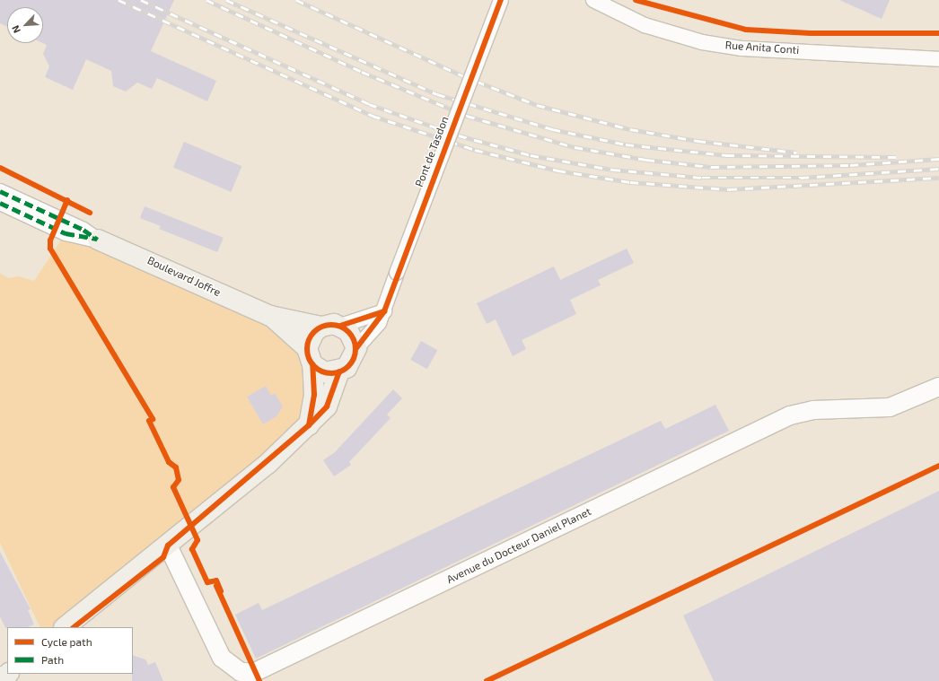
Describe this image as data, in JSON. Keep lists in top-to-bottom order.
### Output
{
  "streets": {
    "main road": ["Boulevard Joffre"],
    "street": ["Rue Anita Conti", "Pont de Tasdon", "Avenue du Docteur Daniel Planet"]
  },
  "crossings": [
    ["Pont de Tasdon", "Boulevard Joffre"]
  ],
  "legend": ["Cycle path", "Path"],
  "north": "bottom left"
}
